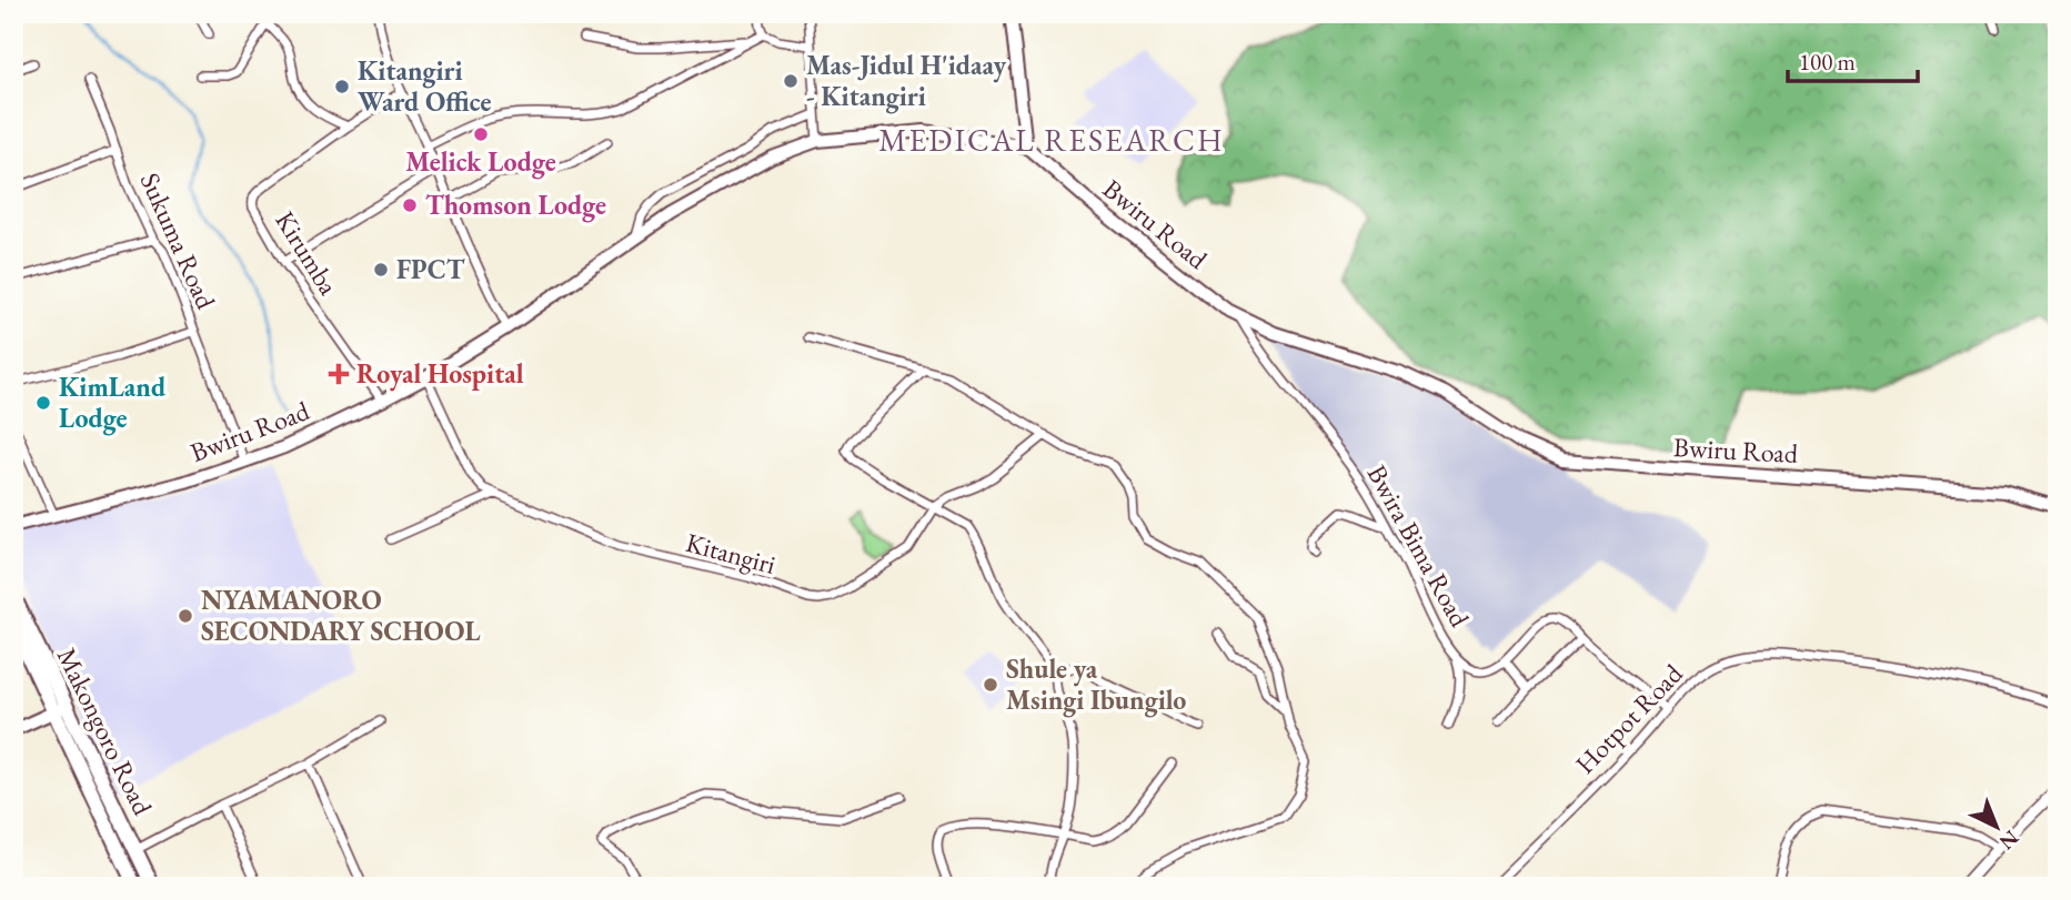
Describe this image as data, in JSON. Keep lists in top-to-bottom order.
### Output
{
  "streets": {
    "main road": ["Bwiru Road", "Makongoro Road"],
    "street": [
      "Sukuma Road",
      "Kirumba",
      "Bwira Bima Road",
      "Kitangiri",
      "Hotpot Road"
    ]
  },
  "crossings": [
    ["Bwiru Road", "Sukuma Road"],
    ["Bwiru Road", "Kirumba"],
    ["Bwiru Road", "Bwira Bima Road"],
    ["Bwiru Road", "Kitangiri"]
  ],
  "districts": ["MEDICAL RESEARCH"],
  "places": {
    "other": [
      "Mas-Jidul H'idaay - Kitangiri",
      "Kitangiri Ward Office",
      "Melick Lodge",
      "Thomson Lodge",
      "FPCT",
      "KimLand Lodge",
      "NYAMANORO SECONDARY SCHOOL",
      "Shule ya Msingi Ibungilo"
    ],
    "health": ["Royal Hospital"]
  },
  "scale_bar": "100 m",
  "north": "bottom right"
}
